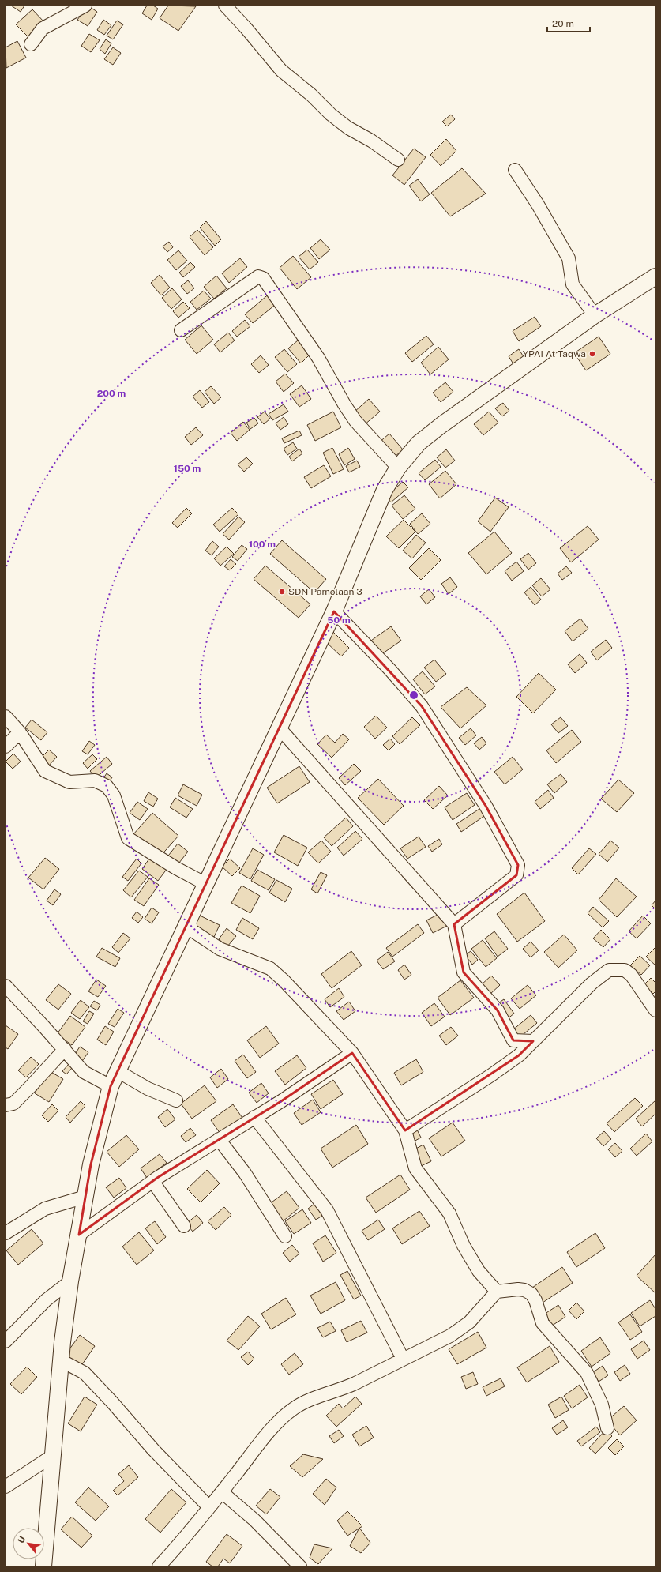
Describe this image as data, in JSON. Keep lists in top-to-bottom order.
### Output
{
  "places": ["YPAI At-Taqwa", "SDN Pamolaan 3"],
  "scale_bar": "20 m",
  "north": "top left",
  "rings": [
    "200 m",
    "150 m",
    "100 m",
    "50 m"
  ]
}
